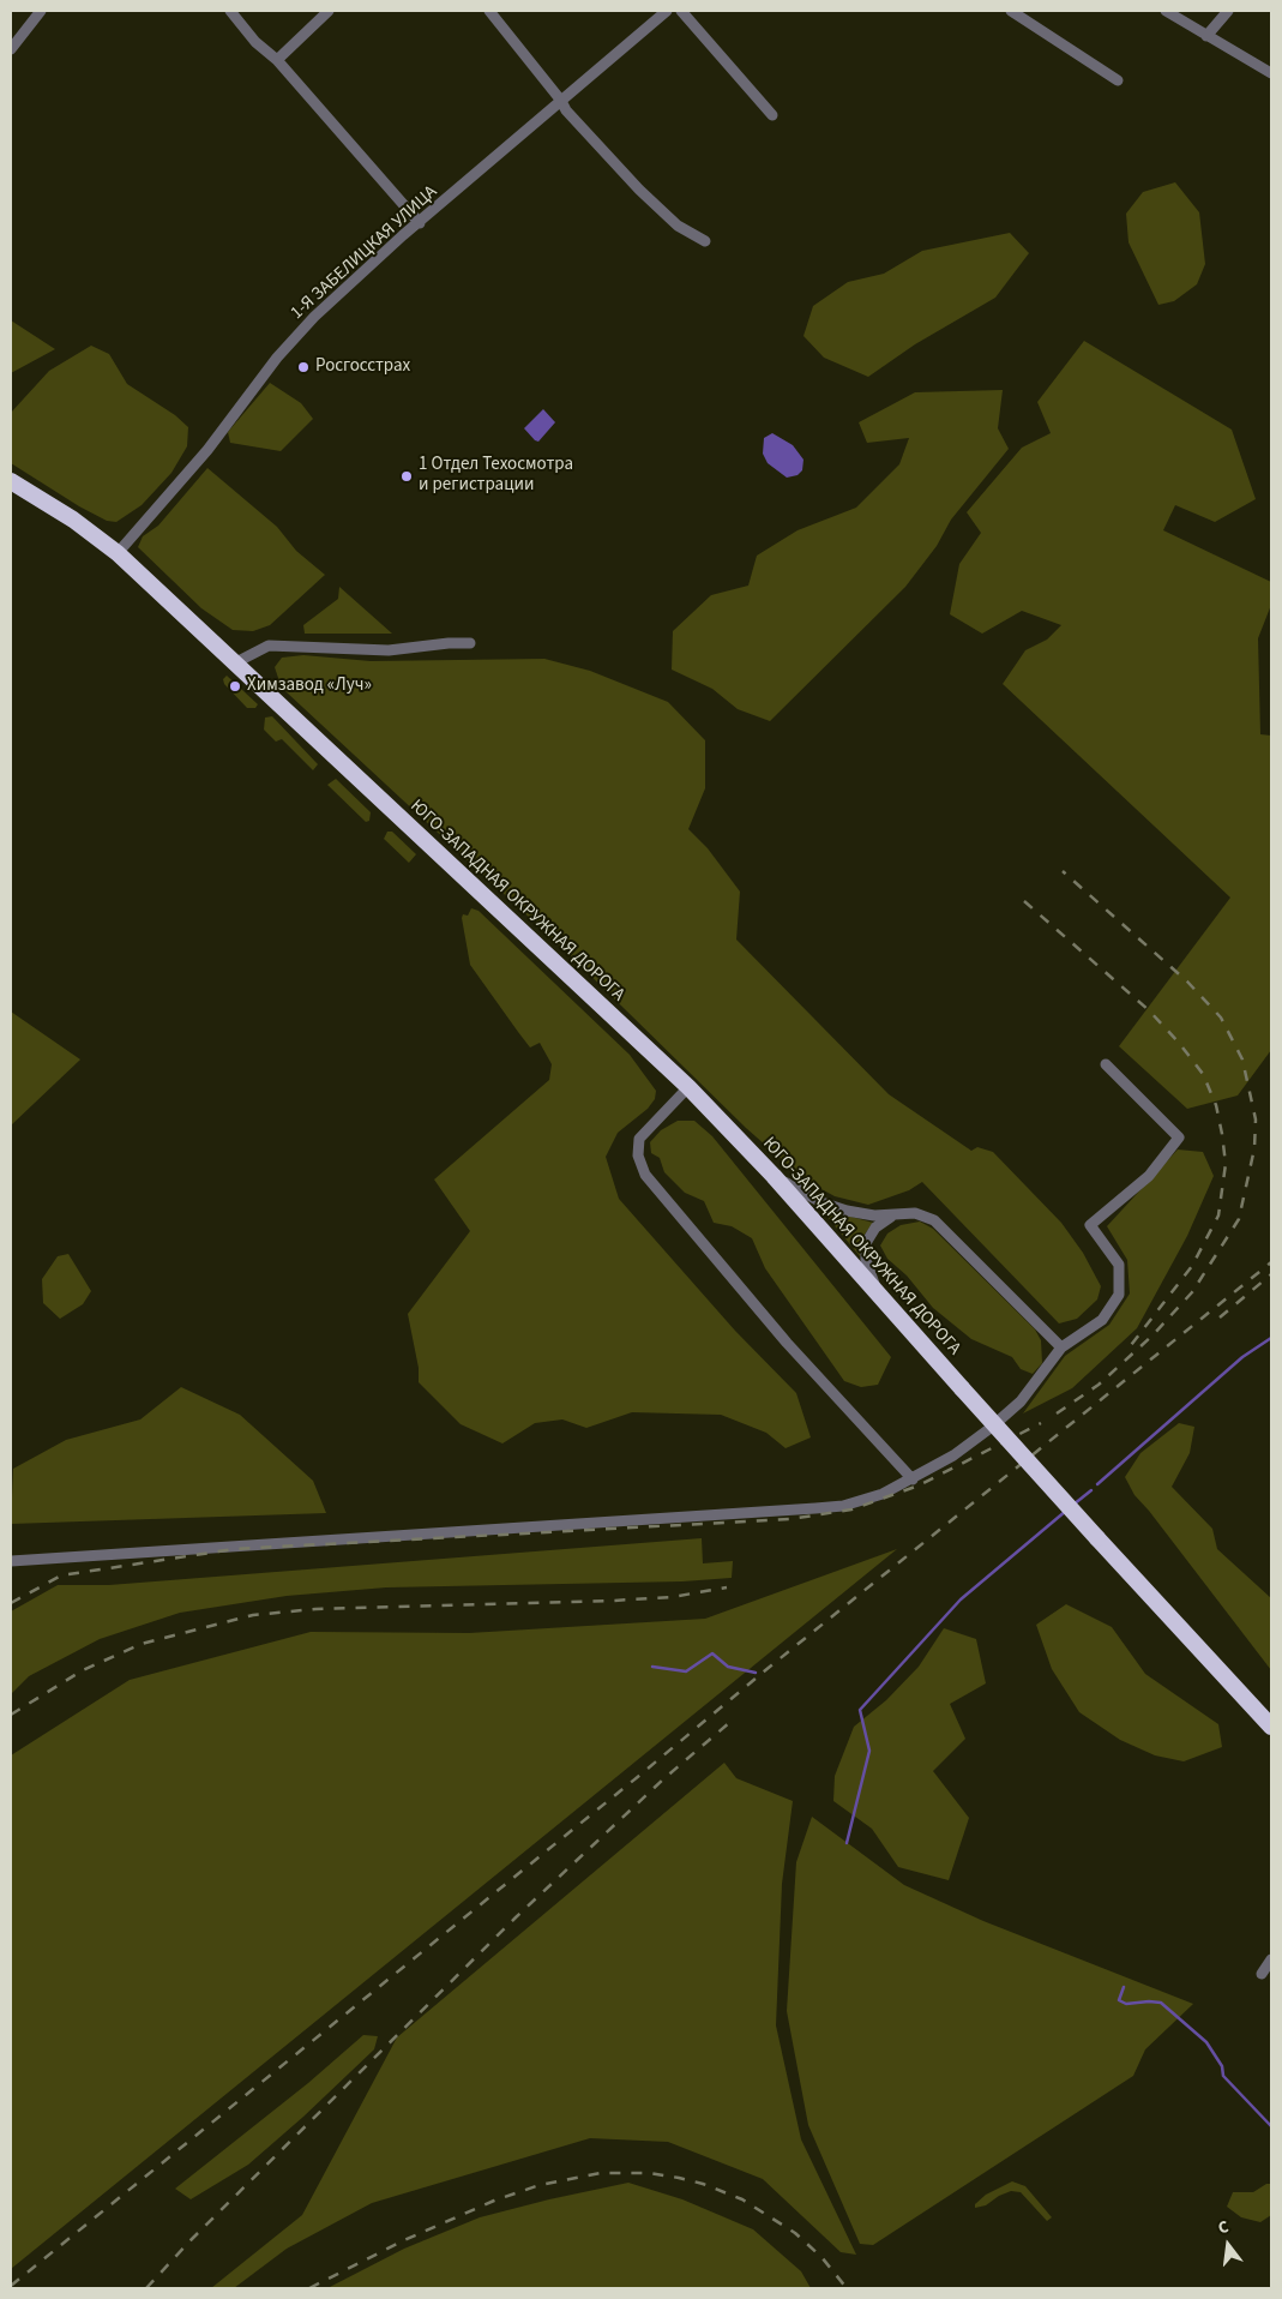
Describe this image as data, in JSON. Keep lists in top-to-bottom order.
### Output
{
  "streets": {
    "highway": ["ЮГО-ЗАПАДНАЯ ОКРУЖНАЯ ДОРОГА"],
    "street": ["1-Я ЗАБЕЛИЦКАЯ УЛИЦА"]
  },
  "crossings": [
    ["1-Я ЗАБЕЛИЦКАЯ УЛИЦА", "ЮГО-ЗАПАДНАЯ ОКРУЖНАЯ ДОРОГА"]
  ],
  "places": ["Росгосстрах", "1 Отдел Техосмотра и регистрации", "Химзавод «Луч»"],
  "north": "top"
}
